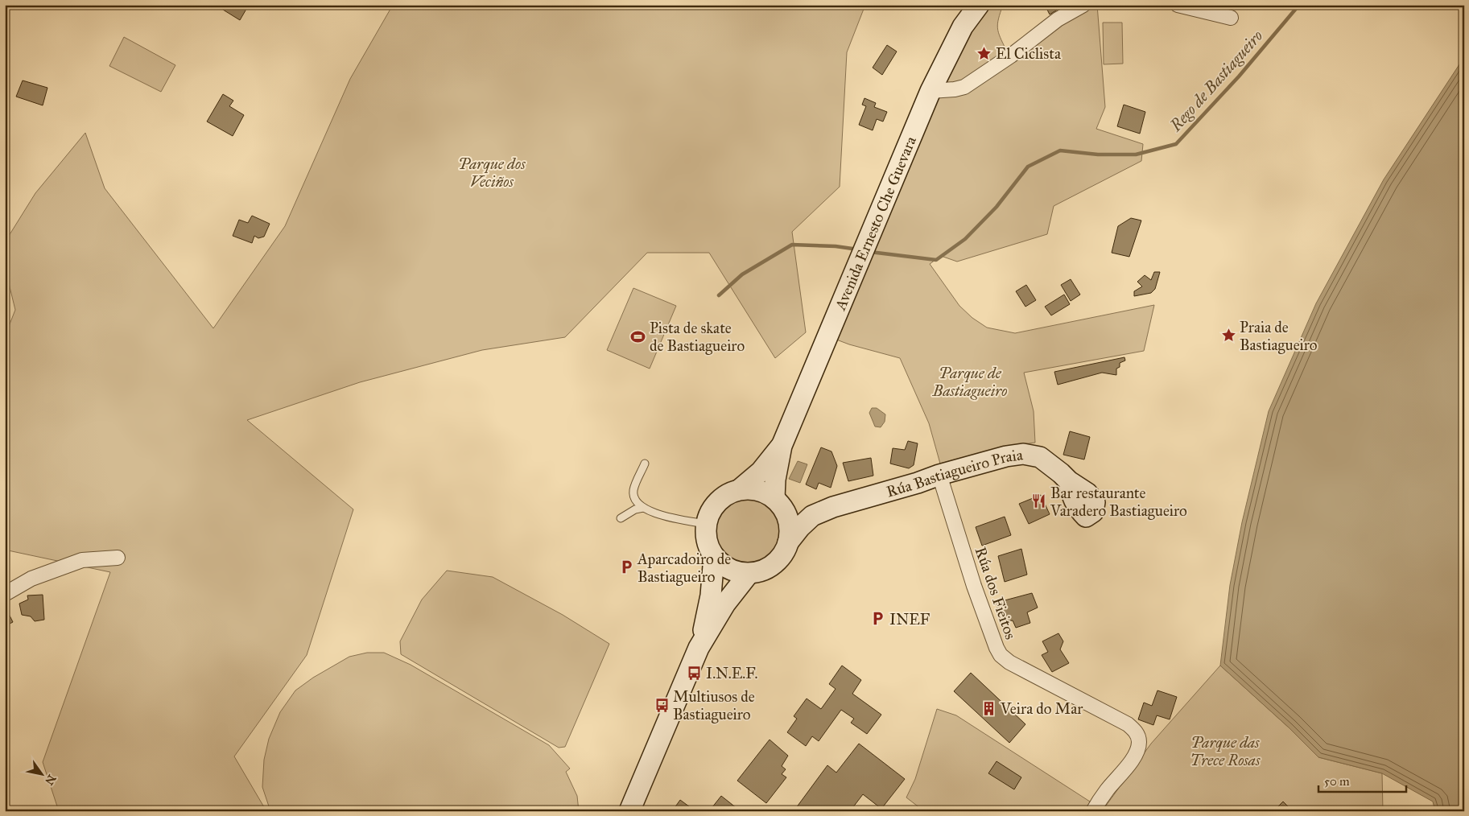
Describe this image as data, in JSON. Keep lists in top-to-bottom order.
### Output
{
  "streets": {
    "main road": ["Avenida Ernesto Che Guevara", "Rúa Bastiagueiro Praia"],
    "street": ["Rúa dos Fieitos"]
  },
  "crossings": [
    ["Rúa Bastiagueiro Praia", "Rúa dos Fieitos"]
  ],
  "water": ["Rego de Bastiagueiro"],
  "parks": ["Parque dos Veciños", "Parque de Bastiagueiro", "Parque das Trece Rosas"],
  "places": {
    "place": ["El Ciclista", "Praia de Bastiagueiro"],
    "sports": ["Pista de skate de Bastiagueiro"],
    "restaurant": ["Bar restaurante Varadero Bastiagueiro"],
    "parking": ["Aparcadoiro de Bastiagueiro", "INEF"],
    "bus stop": ["I.N.E.F.", "Multiusos de Bastiagueiro"],
    "building": ["Veira do Mar"]
  },
  "scale_bar": "50 m",
  "north": "bottom right"
}
